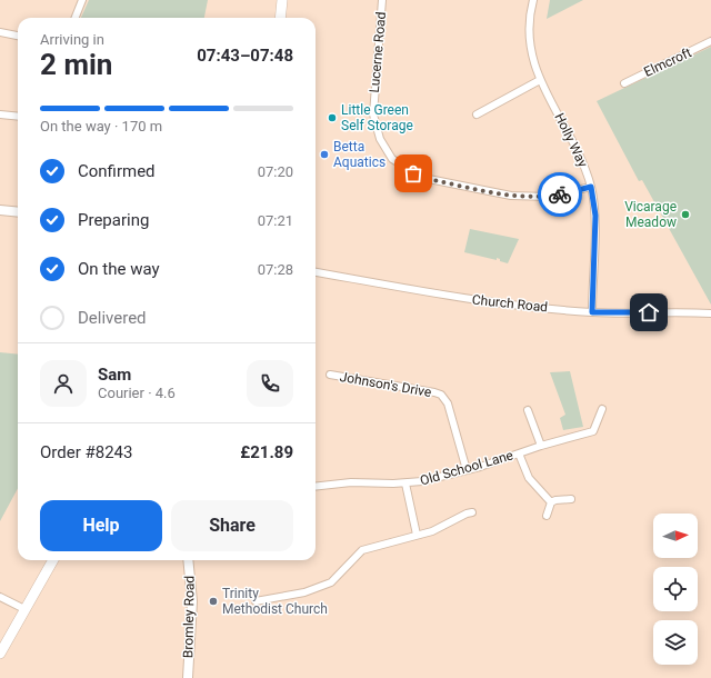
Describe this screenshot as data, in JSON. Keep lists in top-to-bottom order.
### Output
{
  "streets": {
    "street": [
      "Lucerne Road",
      "Elmcroft",
      "Holly Way",
      "Church Road",
      "Johnson's Drive",
      "Old School Lane",
      "Bromley Road"
    ]
  },
  "crossings": [
    ["Lucerne Road", "Holly Way"],
    ["Holly Way", "Church Road"],
    ["Johnson's Drive", "Old School Lane"]
  ],
  "places": [
    "Little Green Self Storage",
    "Betta Aquatics",
    "Vicarage Meadow",
    "Trinity Methodist Church"
  ],
  "north": "right",
  "page": {
    "heading": ["2 min", "Arriving in", "07:43–07:48"],
    "panel": [
      "Sam",
      "Courier · 4.6",
      "Order #8243",
      "£21.89"
    ],
    "bar": "On the way · 170 m",
    "list": [
      ["Confirmed", "07:20"],
      ["Preparing", "07:21"],
      ["On the way", "07:28"],
      "Delivered"
    ],
    "buttons": ["Help", "Share"]
  }
}
